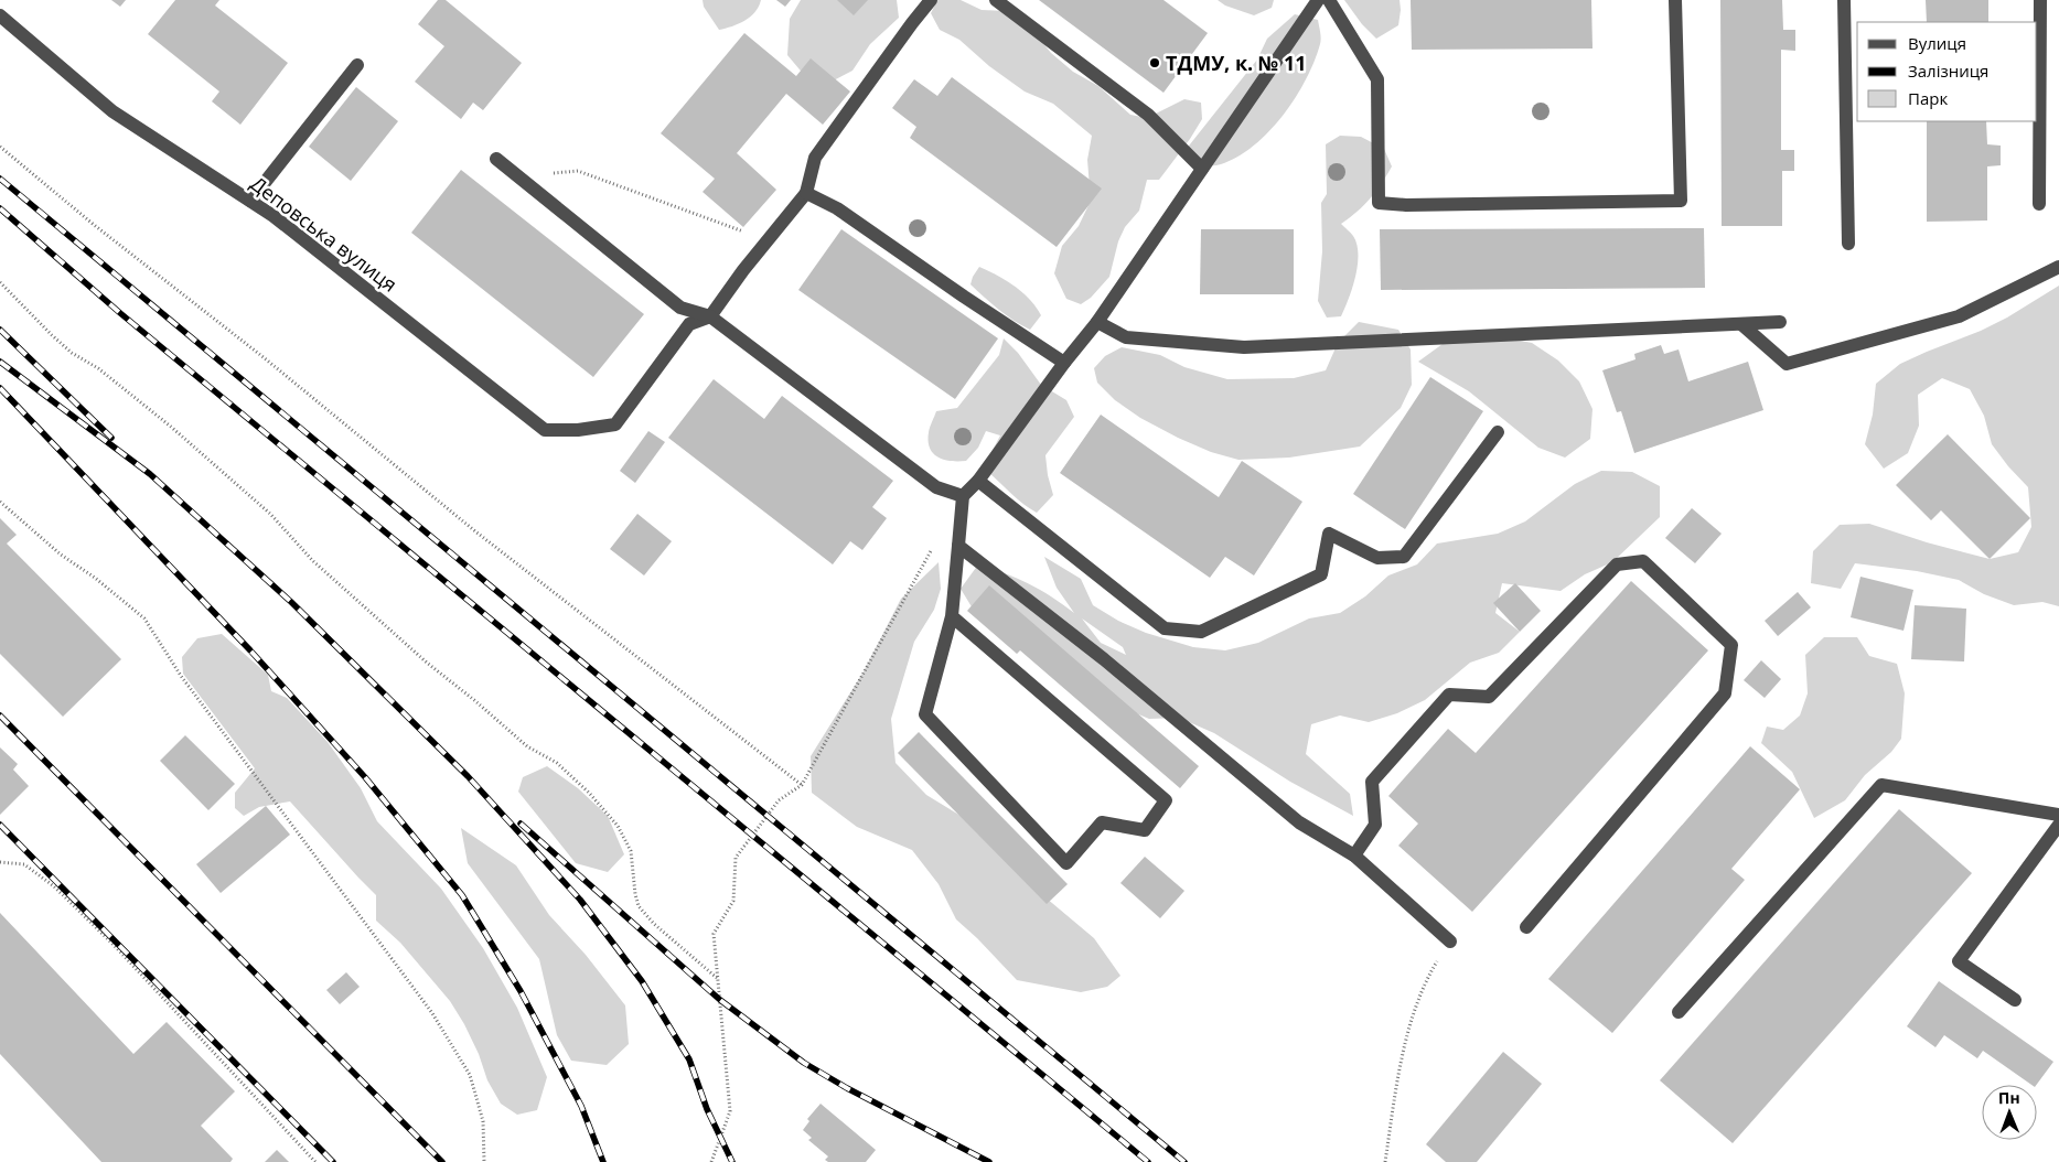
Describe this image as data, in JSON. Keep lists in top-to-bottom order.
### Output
{
  "streets": {
    "lane": ["Деповська вулиця"]
  },
  "places": ["ТДМУ, к. № 11"],
  "legend": ["Вулиця", "Залізниця", "Парк"],
  "north": "top"
}
